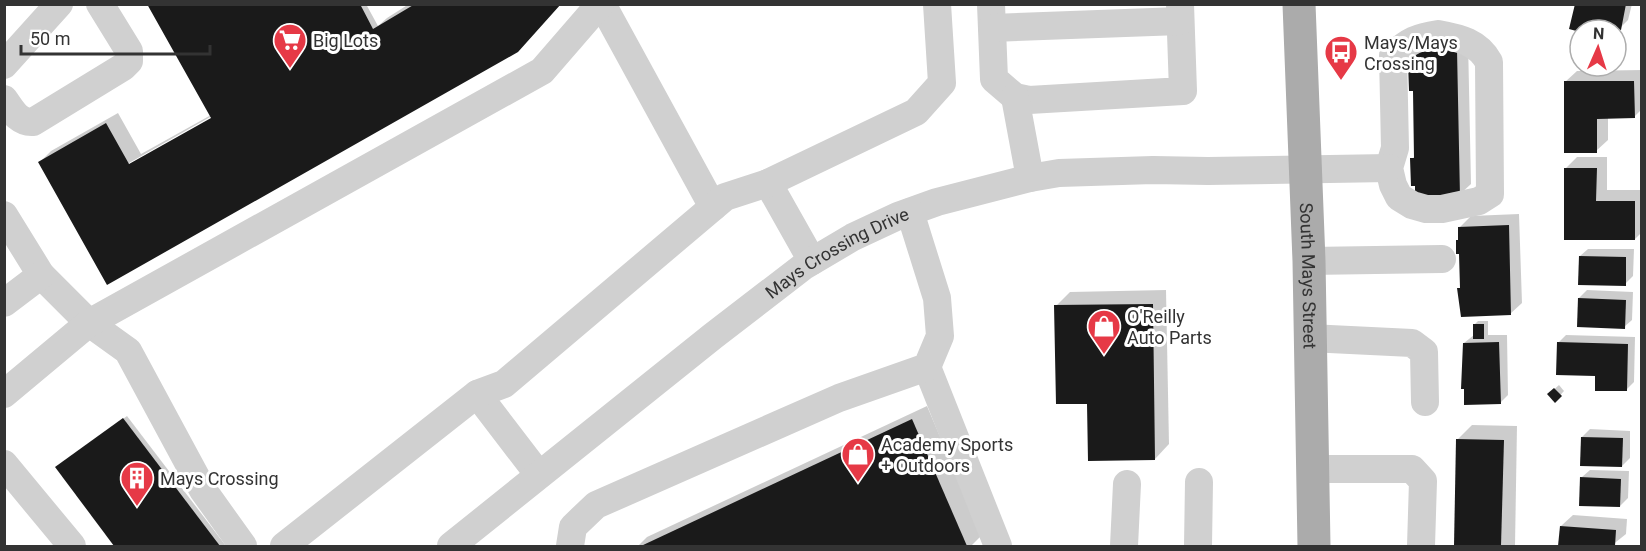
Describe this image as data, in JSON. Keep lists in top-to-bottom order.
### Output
{
  "streets": {
    "main road": ["South Mays Street"],
    "street": ["Mays Crossing Drive"]
  },
  "crossings": [
    ["Mays Crossing Drive", "South Mays Street"]
  ],
  "places": {
    "supermarket": ["Big Lots"],
    "bus stop": ["Mays/Mays Crossing"],
    "shop": ["O'Reilly Auto Parts", "Academy Sports + Outdoors"],
    "building": ["Mays Crossing"]
  },
  "scale_bar": "50 m",
  "north": "top"
}
